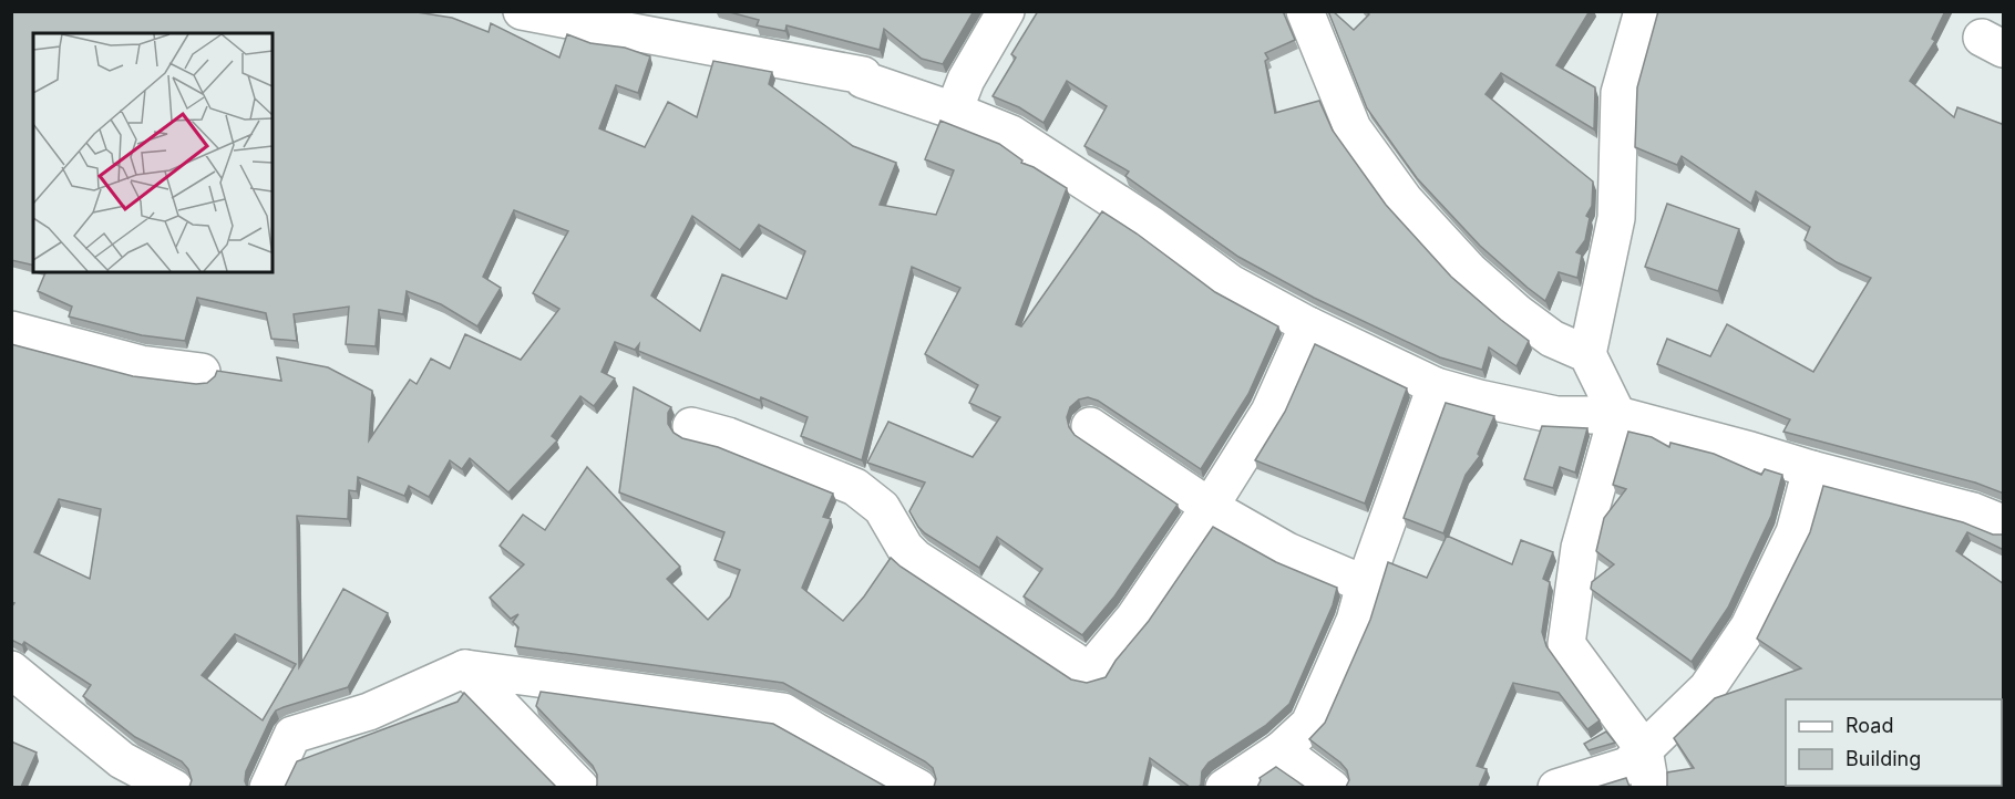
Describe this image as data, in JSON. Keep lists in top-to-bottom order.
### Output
{
  "legend": ["Road", "Building"]
}
